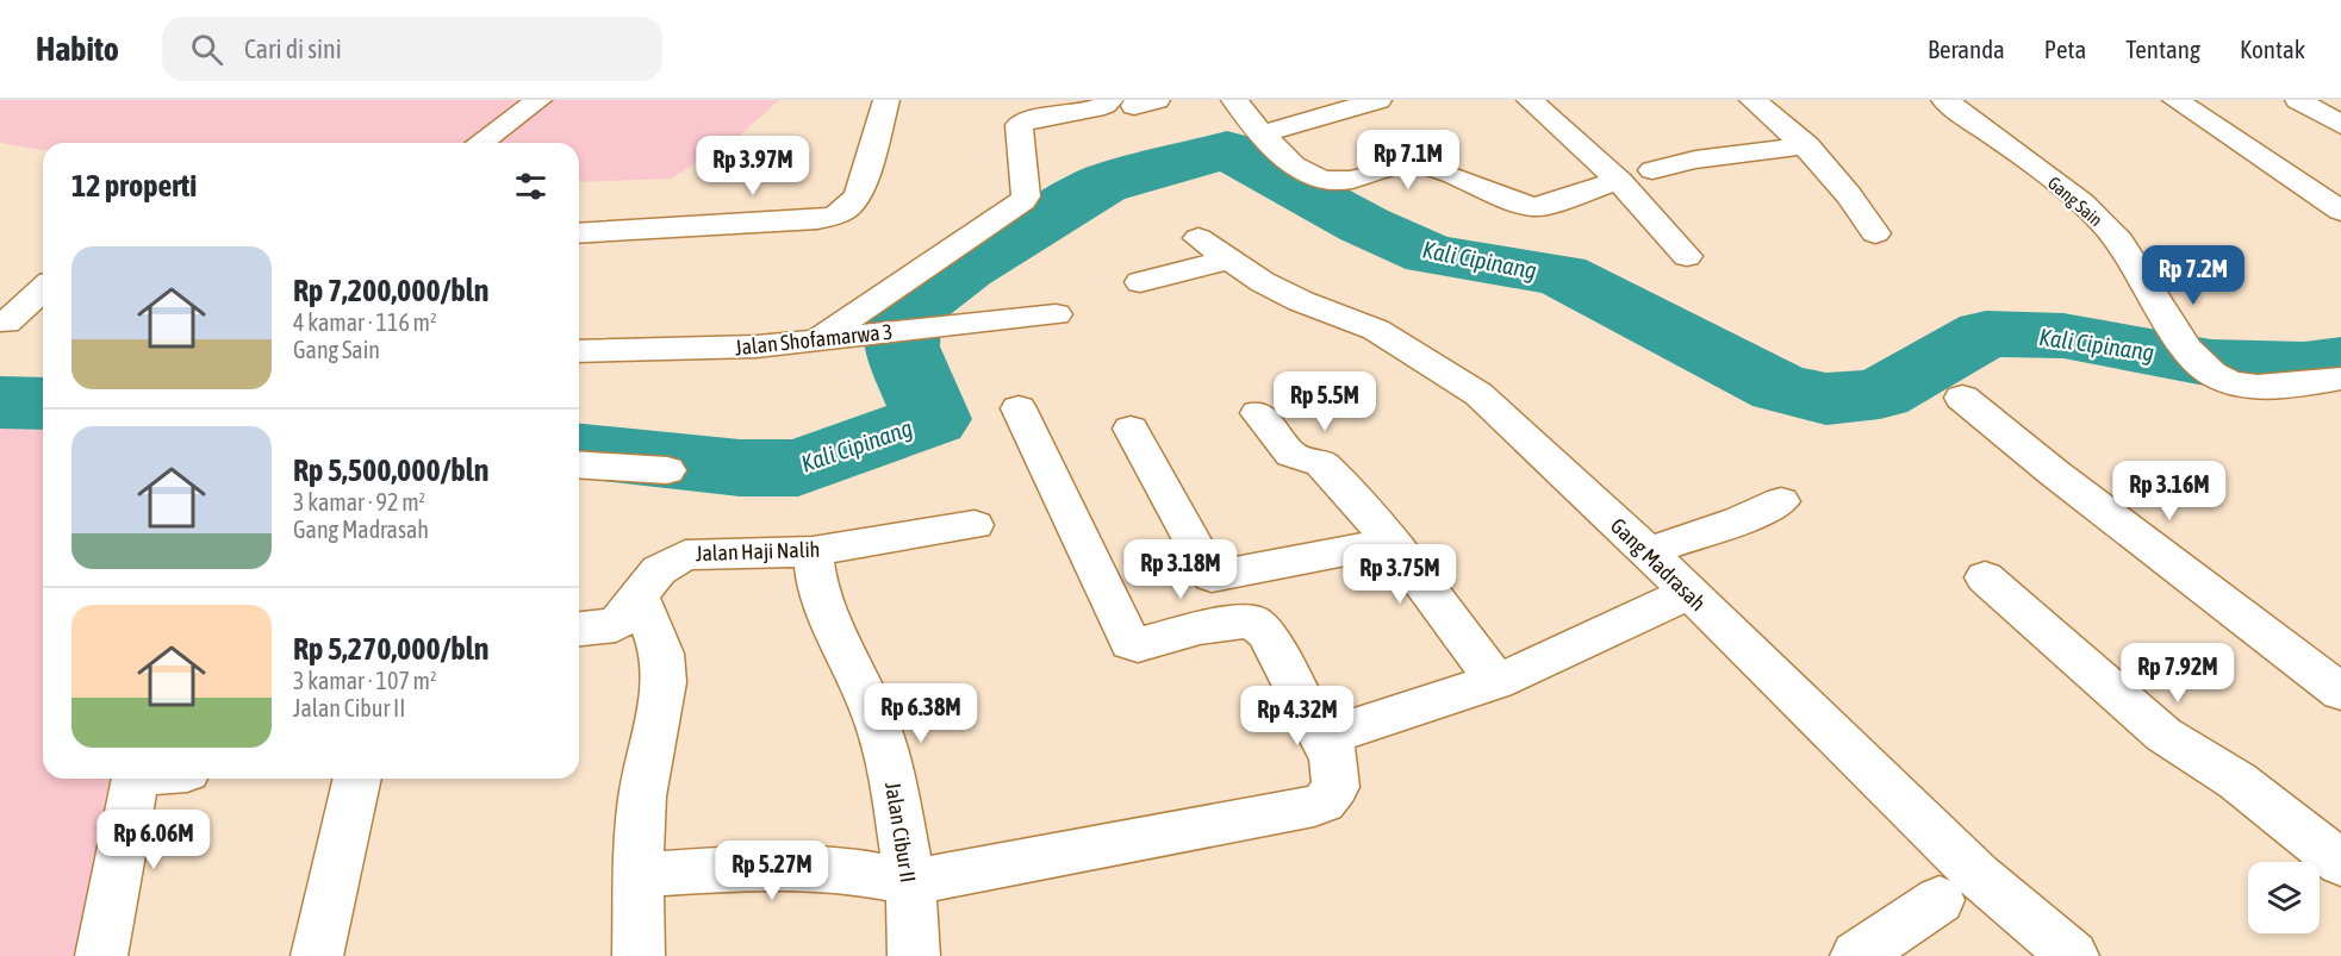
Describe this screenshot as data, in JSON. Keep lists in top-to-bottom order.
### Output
{
  "streets": {
    "street": [
      "Gang Sain",
      "Jalan Shofamarwa 3",
      "Jalan Haji Nalih",
      "Gang Madrasah",
      "Jalan Cibur II"
    ]
  },
  "crossings": [
    ["Jalan Haji Nalih", "Jalan Cibur II"]
  ],
  "water": ["Kali Cipinang"],
  "page": {
    "header": "Habito",
    "search": "Cari di sini",
    "nav": [
      "Beranda",
      "Peta",
      "Tentang",
      "Kontak"
    ],
    "price": [
      "Rp 7.1M",
      "Rp 3.97M",
      "Rp 7.2M",
      "Rp 5.5M",
      "Rp 3.16M",
      "Rp 3.18M",
      "Rp 3.75M",
      "Rp 7.92M",
      "Rp 6.38M",
      "Rp 4.32M",
      "Rp 6.06M",
      "Rp 5.27M"
    ],
    "heading": "12 properti",
    "list": [
      {
        "name": "Rp 7,200,000/bln",
        "note": "4 kamar · 116 m² · Gang Sain"
      },
      {
        "name": "Rp 5,500,000/bln",
        "note": "3 kamar · 92 m² · Gang Madrasah"
      },
      {
        "name": "Rp 5,270,000/bln",
        "note": "3 kamar · 107 m² · Jalan Cibur II"
      }
    ]
  }
}
